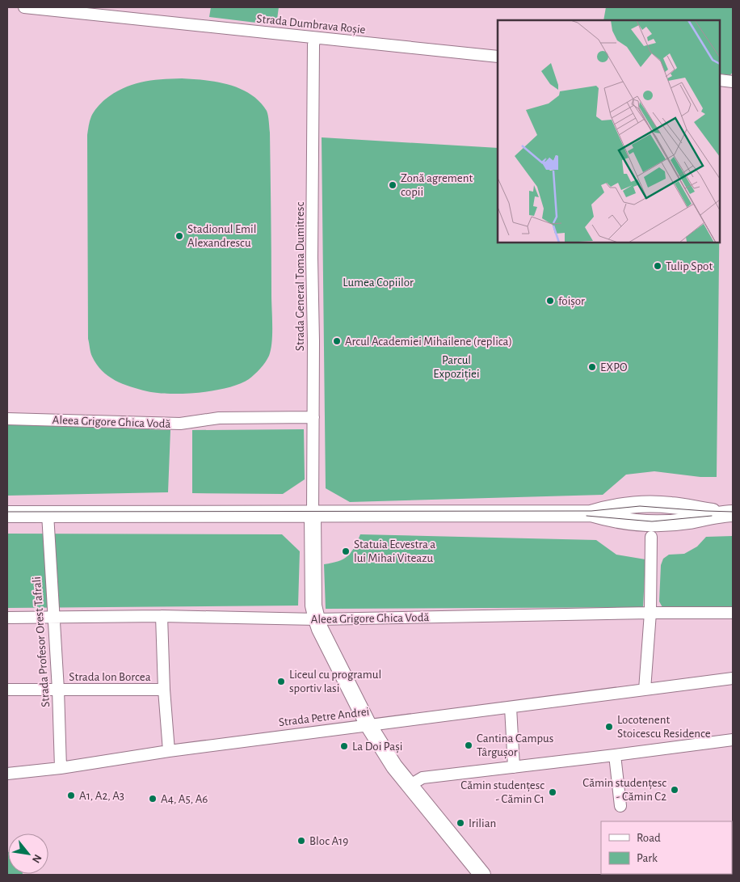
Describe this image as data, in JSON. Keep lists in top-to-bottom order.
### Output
{
  "streets": {
    "street": [
      "Strada Dumbrava Roșie",
      "Strada General Toma Dumitresc",
      "Aleea Grigore Ghica Vodă",
      "Strada Profesor Orest Tafrali",
      "Strada Ion Borcea",
      "Strada Petre Andrei"
    ]
  },
  "crossings": [
    ["Strada Dumbrava Roșie", "Strada General Toma Dumitresc"],
    ["Strada General Toma Dumitresc", "Aleea Grigore Ghica Vodă"],
    ["Aleea Grigore Ghica Vodă", "Strada Profesor Orest Tafrali"],
    ["Strada Profesor Orest Tafrali", "Strada Ion Borcea"],
    ["Strada Profesor Orest Tafrali", "Strada Petre Andrei"]
  ],
  "parks": ["Lumea Copiilor", "Parcul Expoziției"],
  "places": [
    "Zonă agrement copii",
    "Stadionul Emil Alexandrescu",
    "Tulip Spot",
    "foișor",
    "Arcul Academiei Mihailene (replica)",
    "EXPO",
    "Statuia Ecvestra a lui Mihai Viteazu",
    "Liceul cu programul sportiv Iasi",
    "Locotenent Stoicescu Residence",
    "Cantina Campus Târgușor",
    "La Doi Pași",
    "Cămin studențesc - Cămin C2",
    "Cămin studențesc - Cămin C1",
    "A1, A2, A3",
    "A4, A5, A6",
    "Irilian",
    "Bloc A19"
  ],
  "legend": ["Road", "Park"],
  "north": "bottom right"
}
